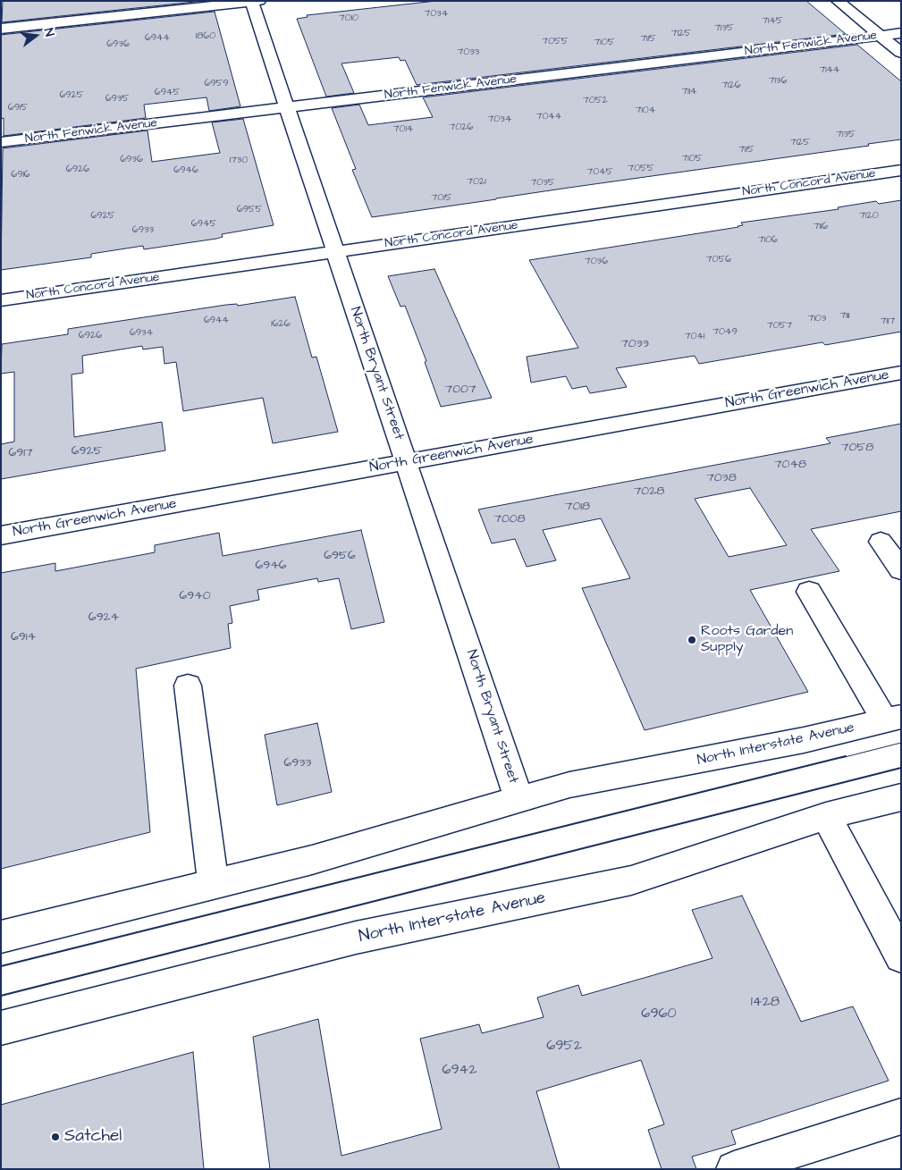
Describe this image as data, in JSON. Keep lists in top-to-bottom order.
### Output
{
  "streets": {
    "street": [
      "North Fenwick Avenue",
      "North Concord Avenue",
      "North Bryant Street",
      "North Greenwich Avenue",
      "North Interstate Avenue"
    ]
  },
  "crossings": [
    ["North Fenwick Avenue", "North Bryant Street"],
    ["North Concord Avenue", "North Bryant Street"],
    ["North Bryant Street", "North Greenwich Avenue"],
    ["North Bryant Street", "North Interstate Avenue"]
  ],
  "places": ["Roots Garden Supply", "Satchel"],
  "house_numbers": [
    "7034",
    "7010",
    "7145",
    "7135",
    "7125",
    "1860",
    "6944",
    "7115",
    "7055",
    "7105",
    "6936",
    "7033",
    "7144",
    "7136",
    "6959",
    "7126",
    "7114",
    "6945",
    "6925",
    "6935",
    "7052",
    "6915",
    "7104",
    "7044",
    "7034",
    "7026",
    "7014",
    "7135",
    "7125",
    "7115",
    "7105",
    "6936",
    "1730",
    "7055",
    "6926",
    "6946",
    "7045",
    "6916",
    "7021",
    "7035",
    "7015",
    "6955",
    "6925",
    "7120",
    "6945",
    "7116",
    "6933",
    "7106",
    "7056",
    "7036",
    "7111",
    "7103",
    "6944",
    "7117",
    "1626",
    "7057",
    "7049",
    "6934",
    "6926",
    "7041",
    "7033",
    "7007",
    "7058",
    "6925",
    "6917",
    "7048",
    "7038",
    "7028",
    "7018",
    "7008",
    "6956",
    "6946",
    "6940",
    "6924",
    "6914",
    "6933",
    "1428",
    "6960",
    "6952",
    "6942"
  ],
  "north": "right"
}
